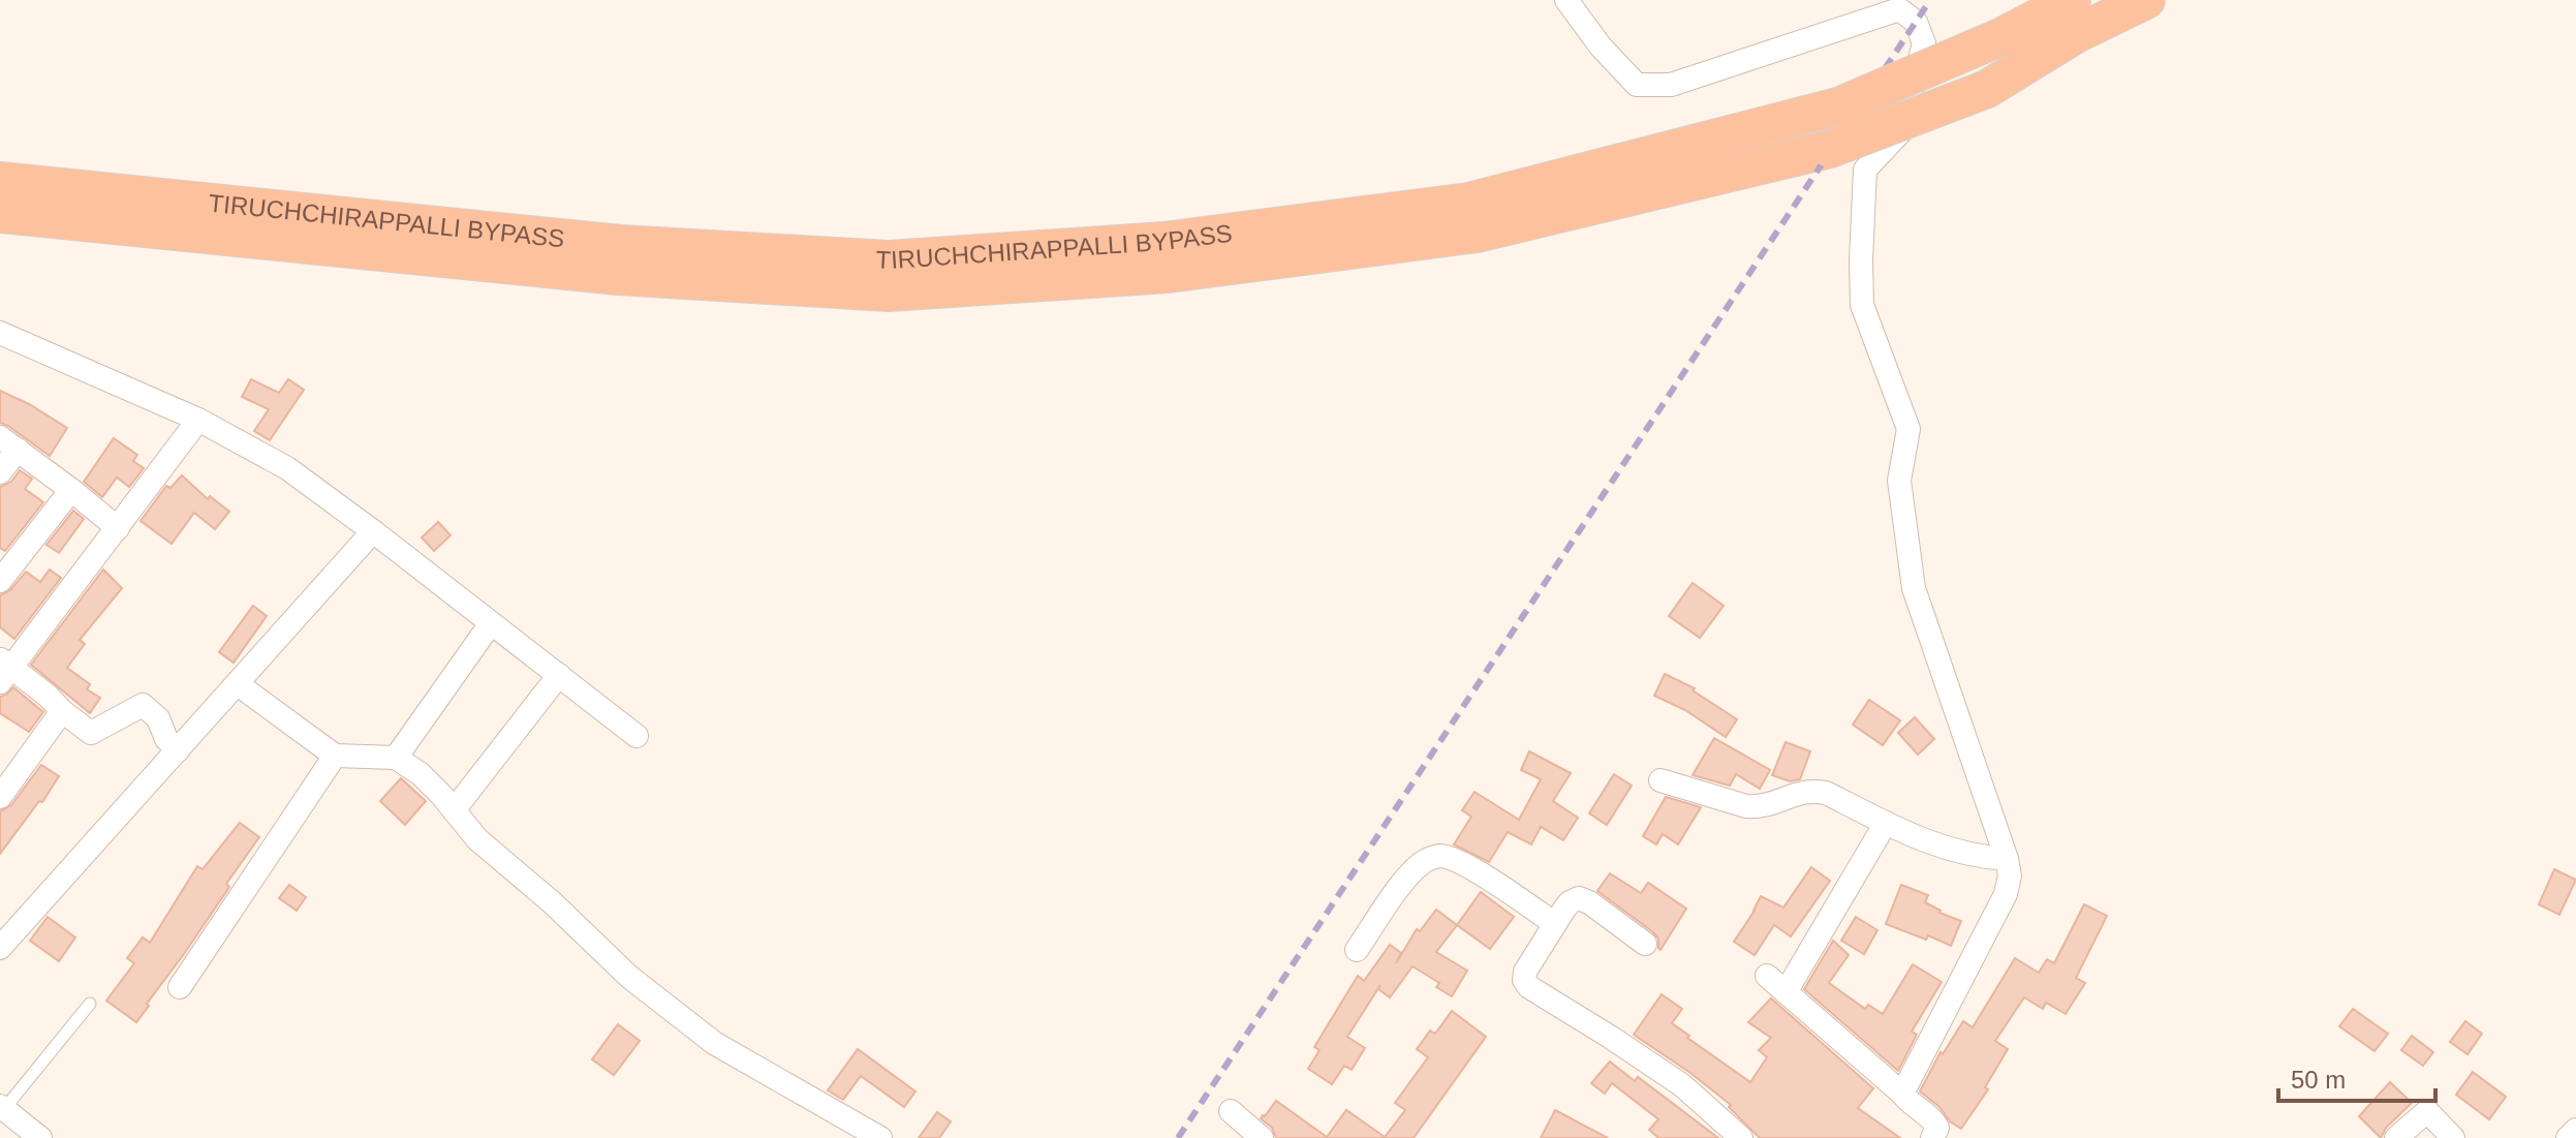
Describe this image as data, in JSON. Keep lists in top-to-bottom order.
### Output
{
  "streets": {
    "highway": ["TIRUCHCHIRAPPALLI BYPASS"]
  },
  "scale_bar": "50 m"
}
